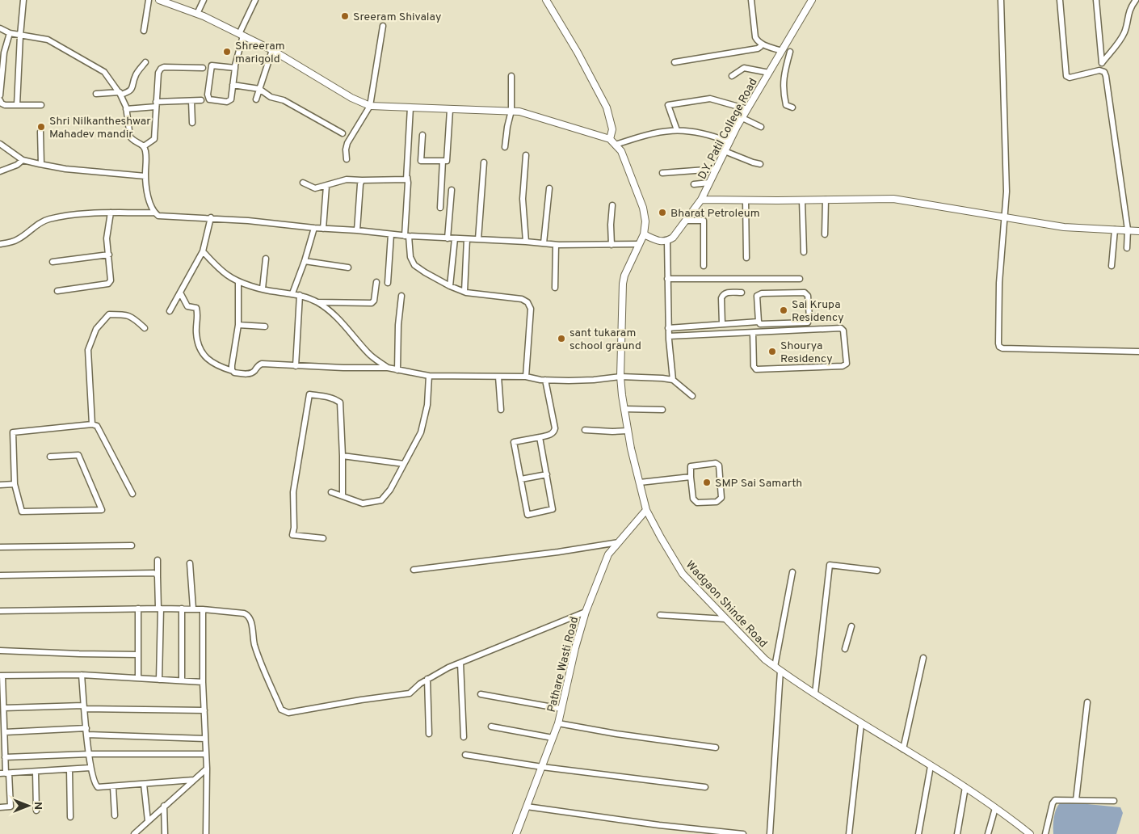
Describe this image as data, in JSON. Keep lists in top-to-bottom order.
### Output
{
  "streets": {
    "street": ["D.Y. Patil College Road", "Wadgaon Shinde Road", "Pathare Wasti Road"]
  },
  "crossings": [
    ["Wadgaon Shinde Road", "Pathare Wasti Road"]
  ],
  "places": [
    "Sreeram Shivalay",
    "Shreeram marigold",
    "Shri Nilkantheshwar Mahadev mandir",
    "Bharat Petroleum",
    "Sai Krupa Residency",
    "sant tukaram school graund",
    "Shourya Residency",
    "SMP Sai Samarth"
  ],
  "north": "right"
}
